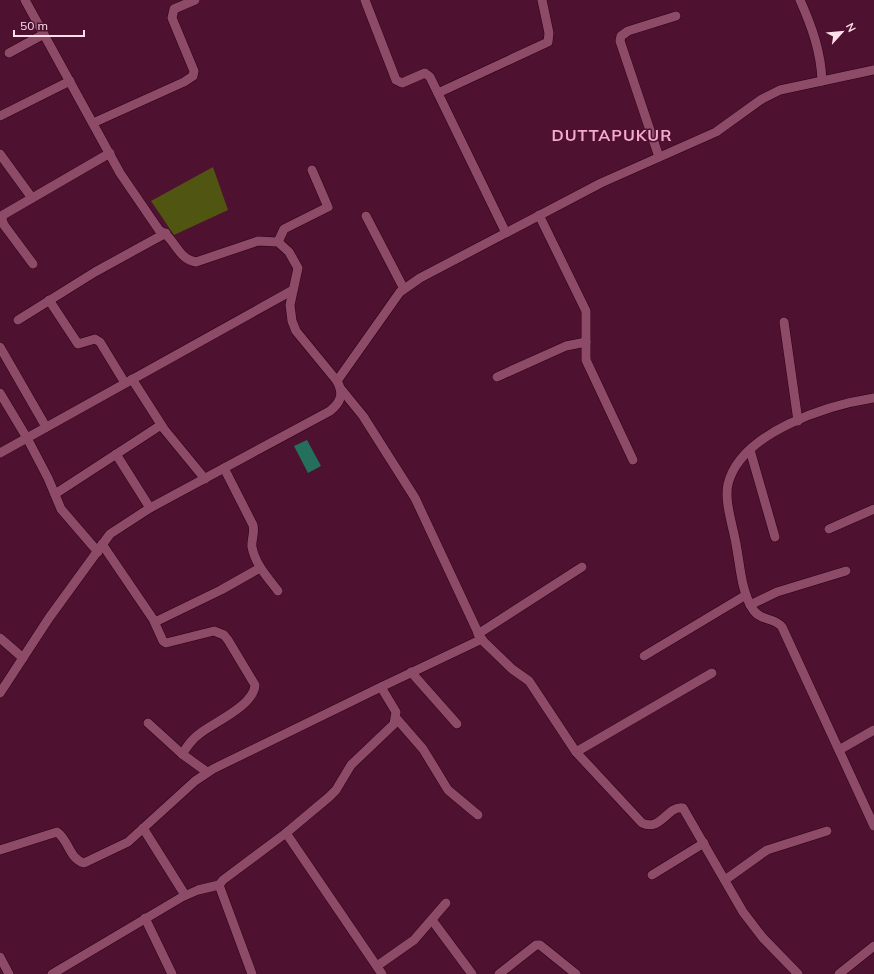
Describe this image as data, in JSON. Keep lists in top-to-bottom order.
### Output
{
  "districts": ["DUTTAPUKUR"],
  "scale_bar": "50 m",
  "north": "top right"
}
